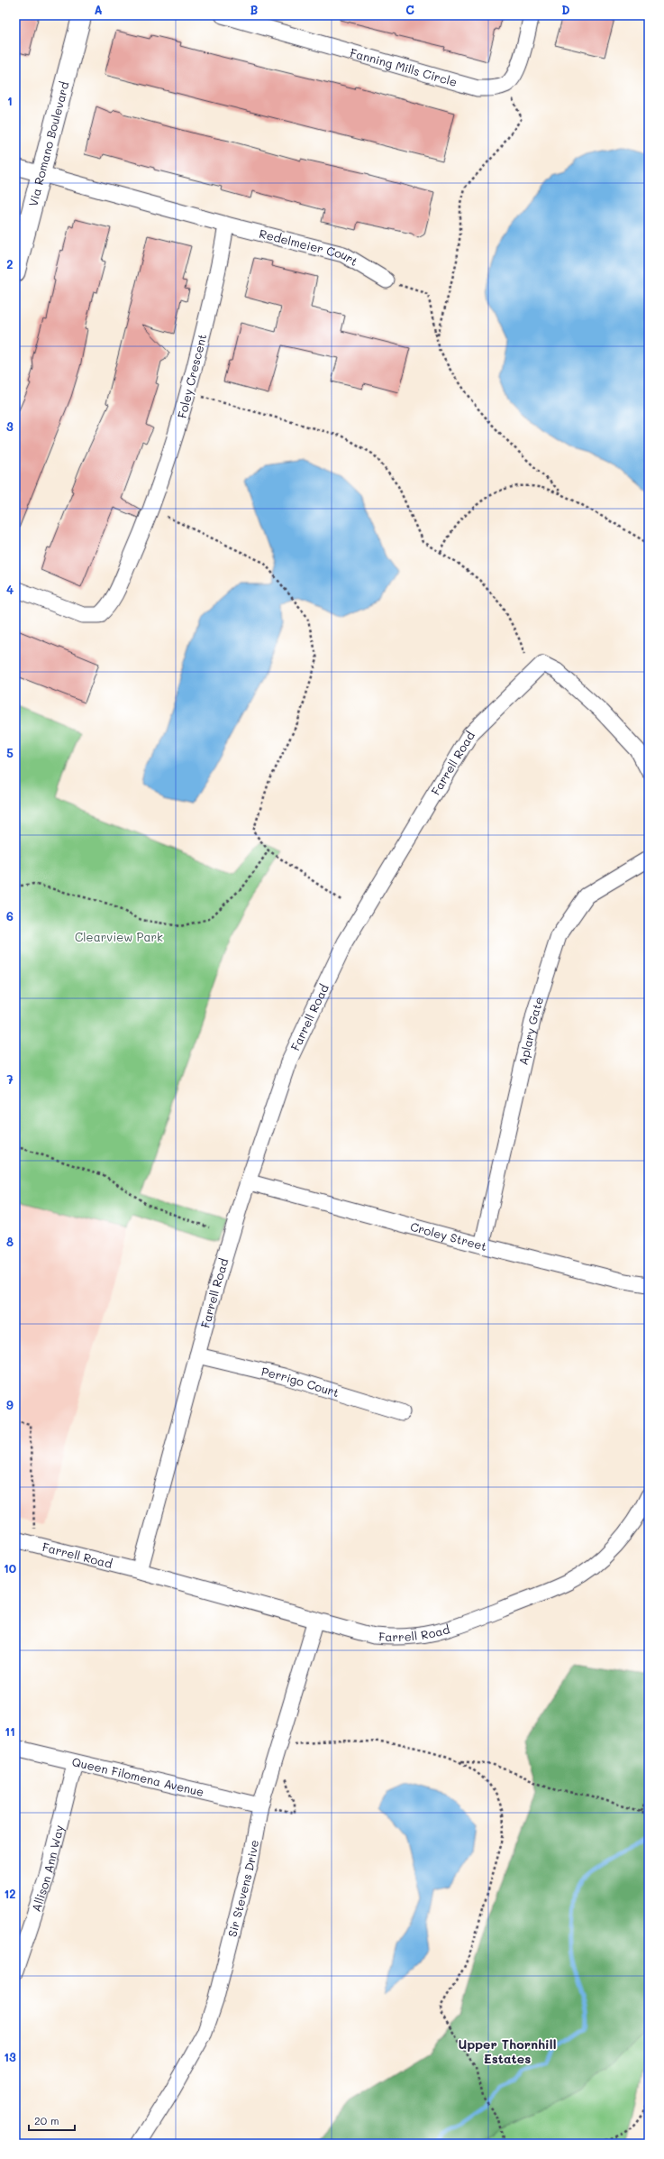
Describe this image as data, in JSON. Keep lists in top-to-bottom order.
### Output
{
  "streets": {
    "street": [
      "Fanning Mills Circle",
      "Via Romano Boulevard",
      "Redelmeier Court",
      "Foley Crescent",
      "Farrell Road",
      "Aplary Gate",
      "Croley Street",
      "Perrigo Court",
      "Queen Filomena Avenue",
      "Allison Ann Way",
      "Sir Stevens Drive"
    ]
  },
  "crossings": [
    ["Redelmeier Court", "Foley Crescent"],
    ["Farrell Road", "Croley Street"],
    ["Farrell Road", "Perrigo Court"],
    ["Farrell Road", "Sir Stevens Drive"],
    ["Aplary Gate", "Croley Street"],
    ["Queen Filomena Avenue", "Allison Ann Way"],
    ["Queen Filomena Avenue", "Sir Stevens Drive"]
  ],
  "districts": ["Upper Thornhill Estates"],
  "parks": ["Clearview Park"],
  "scale_bar": "20 m",
  "grid": {
    "columns": [
      "A",
      "B",
      "C",
      "D"
    ],
    "rows": [
      "1",
      "2",
      "3",
      "4",
      "5",
      "6",
      "7",
      "8",
      "9",
      "10",
      "11",
      "12",
      "13"
    ]
  }
}
